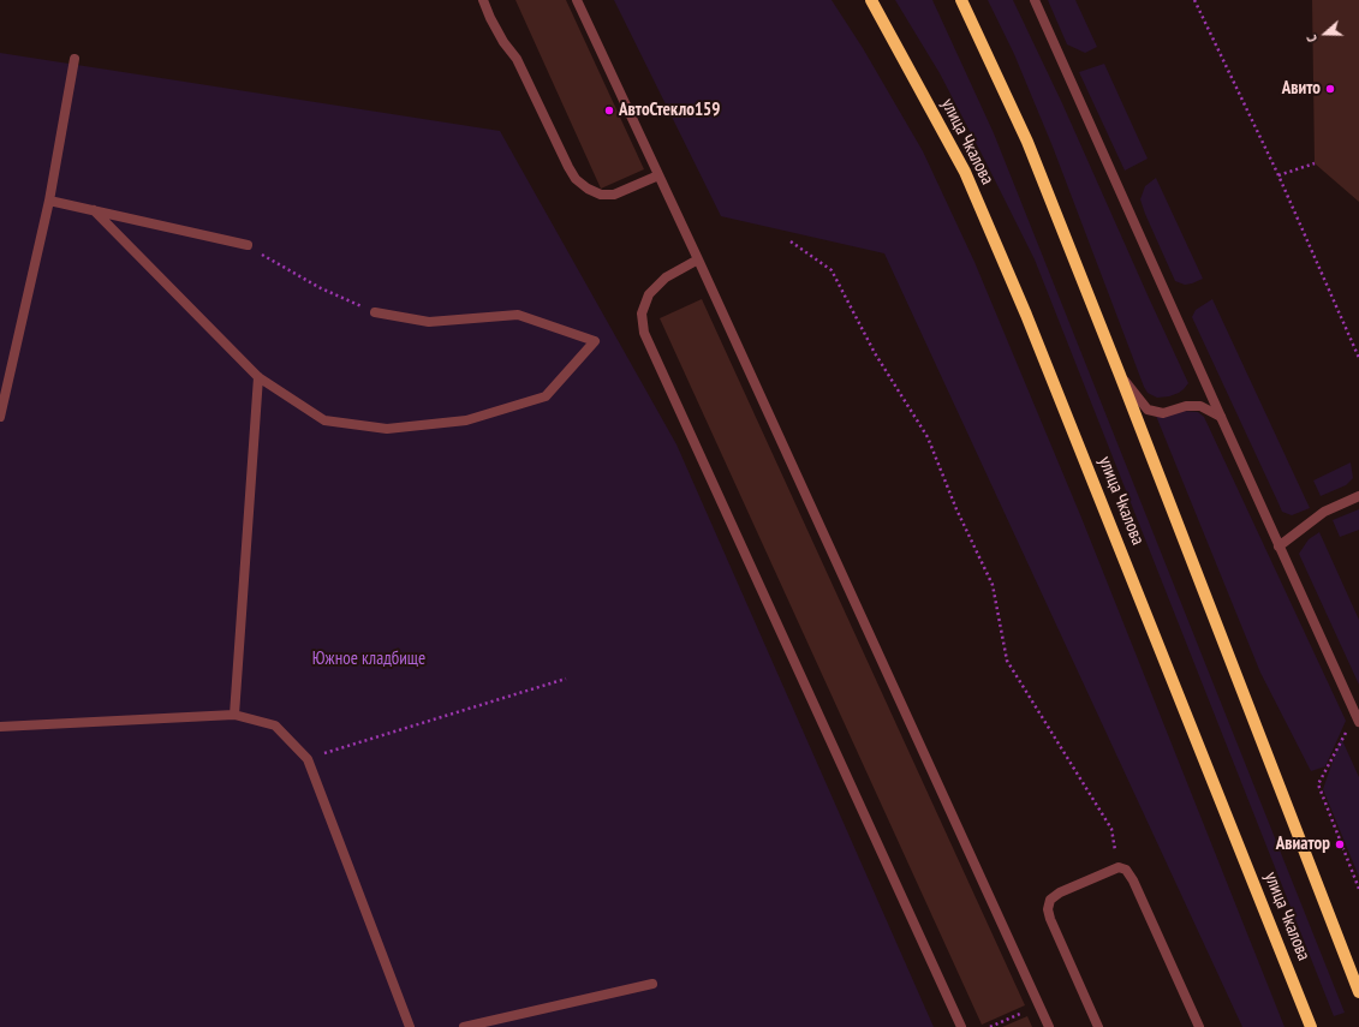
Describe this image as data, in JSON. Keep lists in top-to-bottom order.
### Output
{
  "streets": {
    "main road": ["улица Чкалова"]
  },
  "parks": ["Южное кладбище"],
  "places": ["Авито", "АвтоСтекло159", "Авиатор"],
  "north": "left"
}
